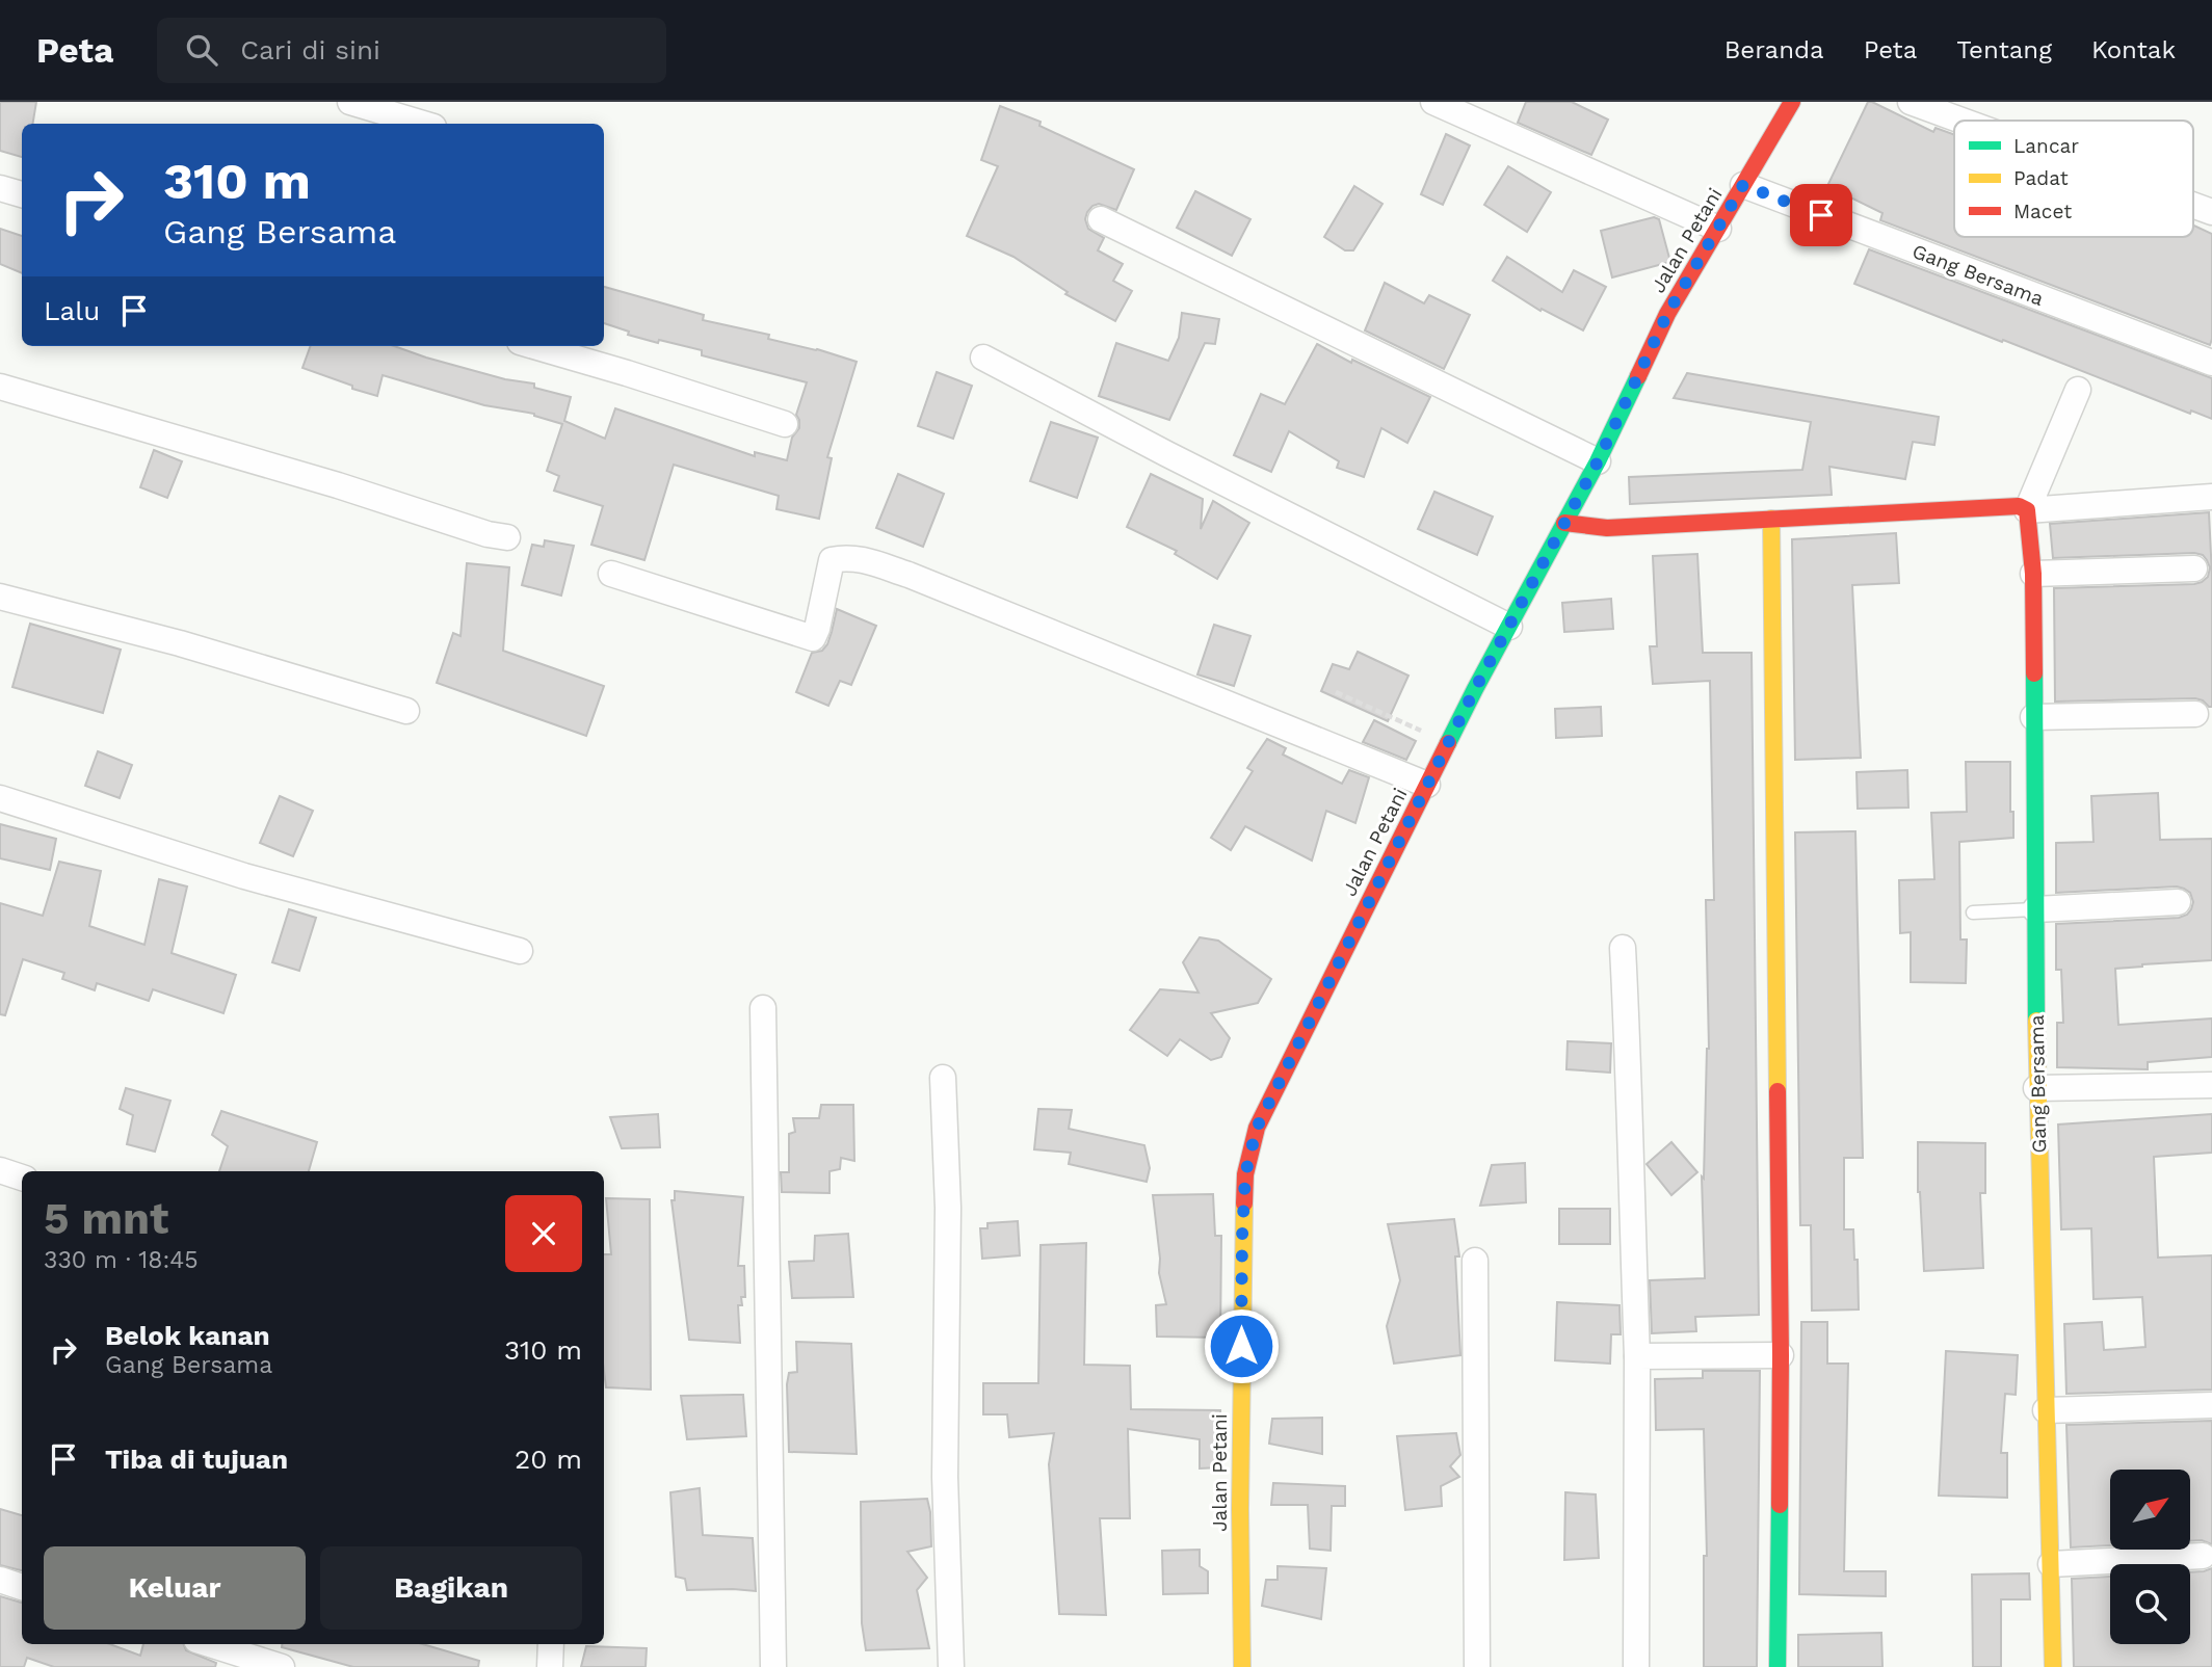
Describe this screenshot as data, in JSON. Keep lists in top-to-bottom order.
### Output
{
  "streets": {
    "street": ["Jalan Petani", "Gang Bersama"]
  },
  "crossings": [
    ["Jalan Petani", "Gang Bersama"]
  ],
  "legend": ["Lancar", "Padat", "Macet"],
  "north": "top right",
  "page": {
    "header": "Peta",
    "search": "Cari di sini",
    "nav": [
      "Beranda",
      "Peta",
      "Tentang",
      "Kontak"
    ],
    "turn": ["310 m", "Gang Bersama"],
    "then": "Lalu",
    "heading": ["5 mnt", "330 m · 18:45"],
    "list": [
      {
        "name": "Belok kanan",
        "note": "Gang Bersama",
        "value": "310 m"
      },
      {
        "name": "Tiba di tujuan",
        "value": "20 m"
      }
    ],
    "buttons": ["Keluar", "Bagikan"]
  }
}
